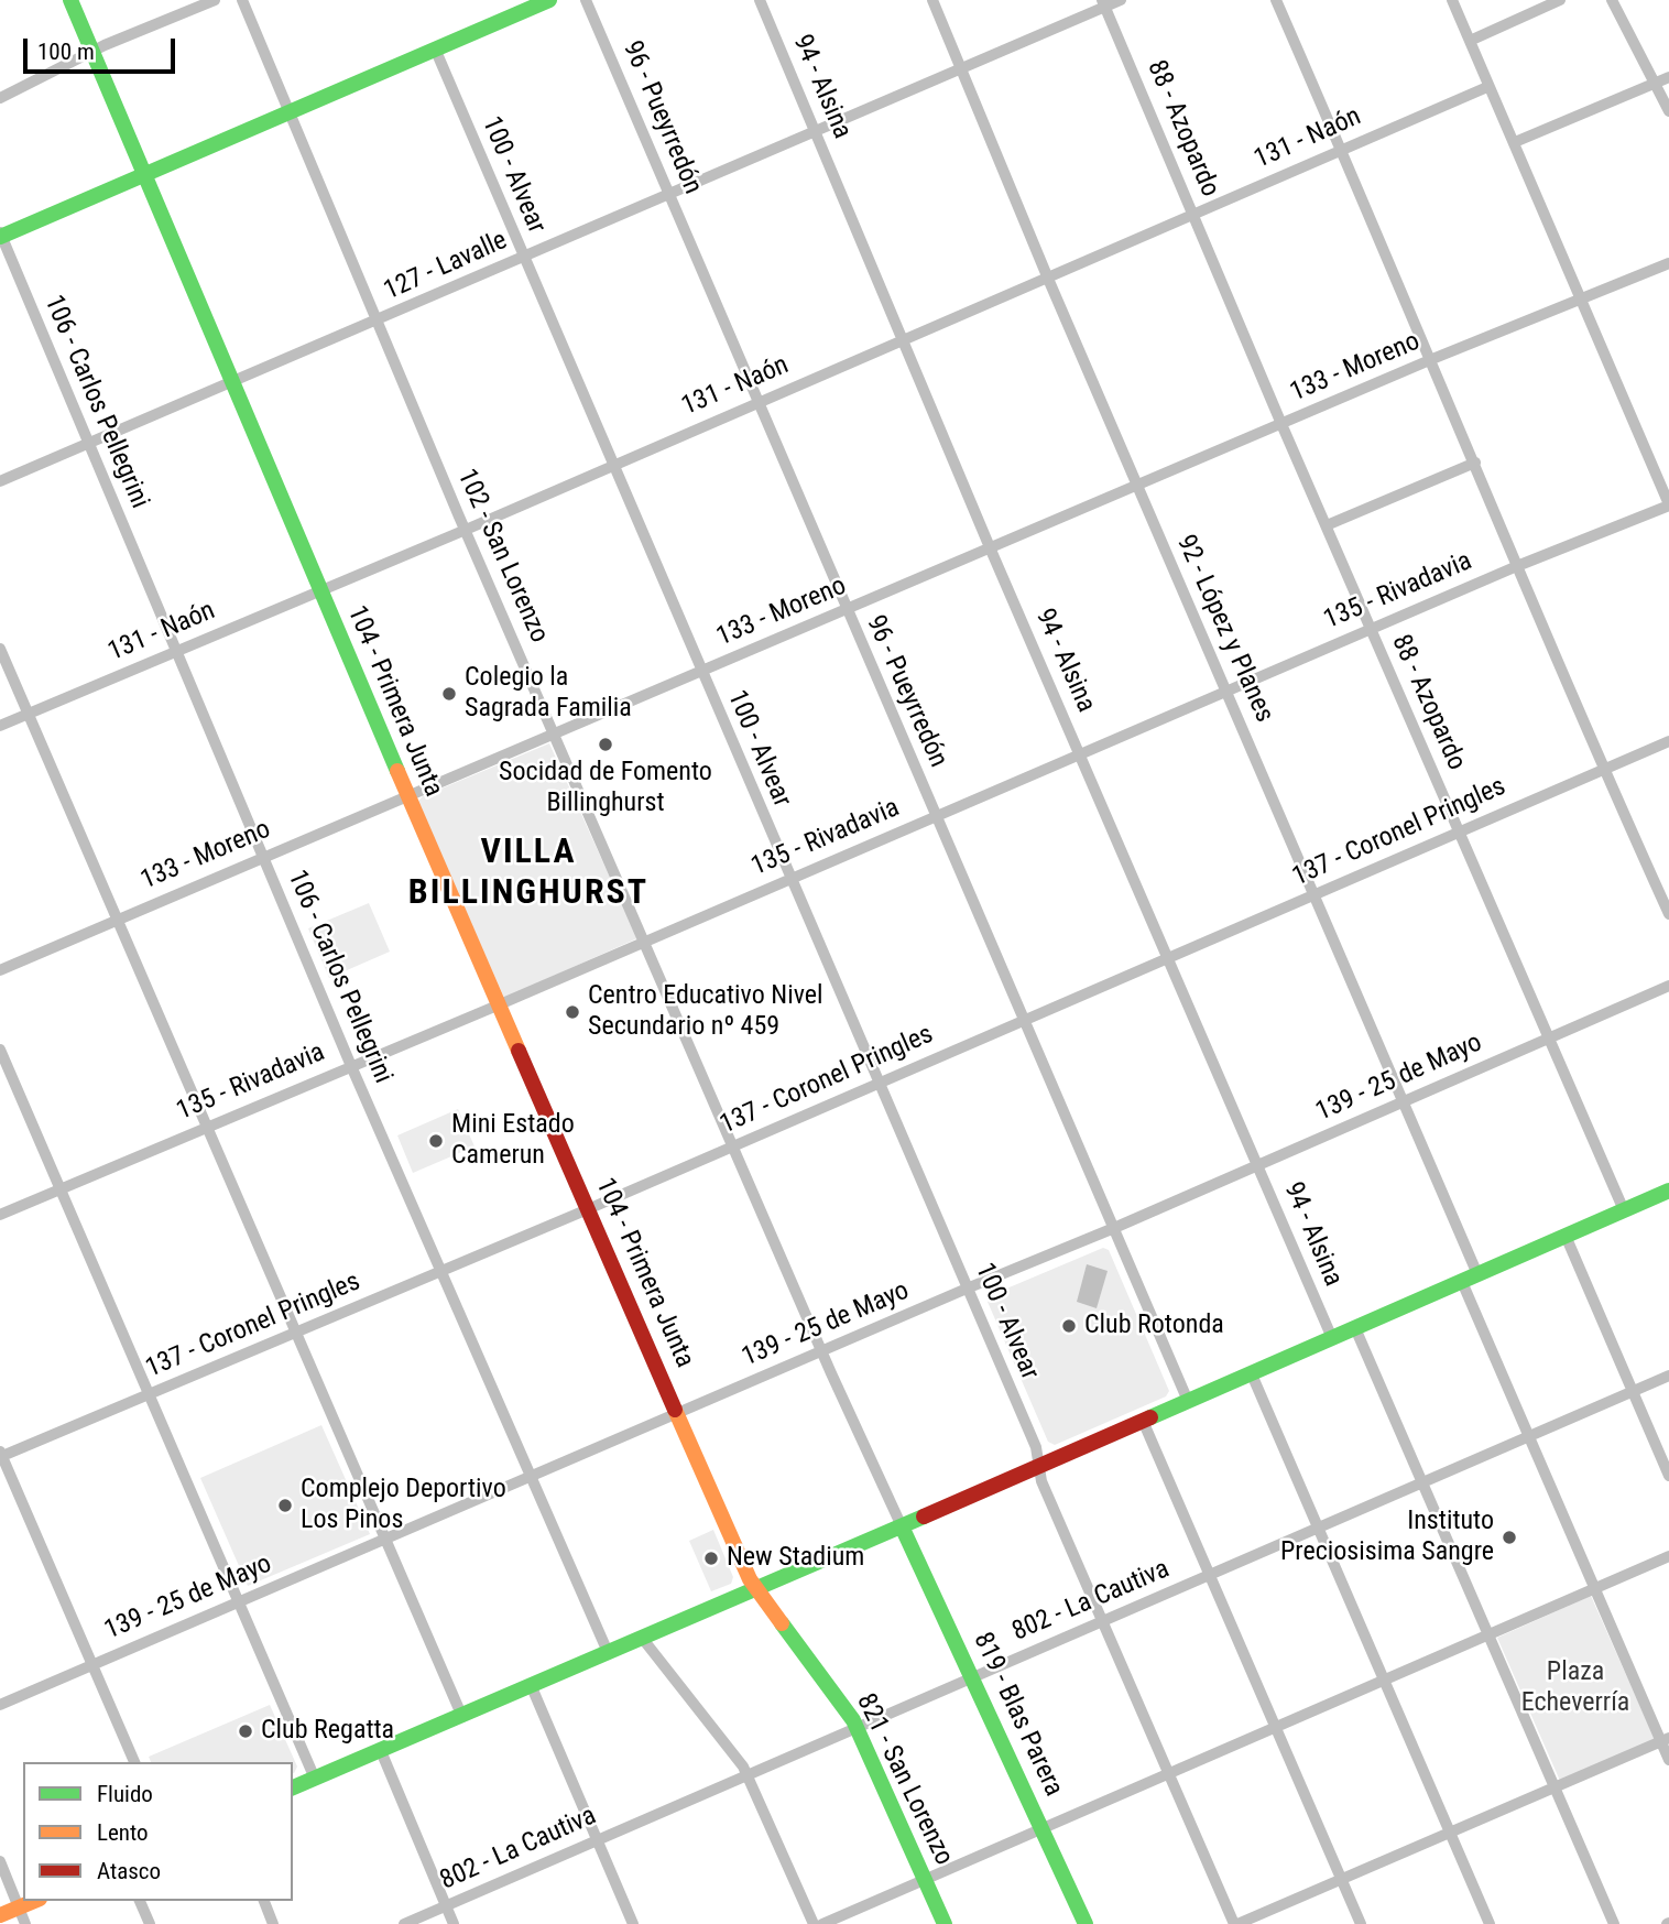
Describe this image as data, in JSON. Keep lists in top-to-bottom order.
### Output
{
  "streets": {
    "street": [
      "94 - Alsina",
      "96 - Pueyrredón",
      "88 - Azopardo",
      "131 - Naón",
      "100 - Alvear",
      "127 - Lavalle",
      "133 - Moreno",
      "106 - Carlos Pellegrini",
      "102 - San Lorenzo",
      "135 - Rivadavia",
      "92 - López y Planes",
      "104 - Primera Junta",
      "137 - Coronel Pringles",
      "139 - 25 de Mayo",
      "802 - La Cautiva",
      "819 - Blas Parera",
      "821 - San Lorenzo"
    ]
  },
  "crossings": [
    ["94 - Alsina", "131 - Naón"],
    ["94 - Alsina", "127 - Lavalle"],
    ["94 - Alsina", "133 - Moreno"],
    ["94 - Alsina", "135 - Rivadavia"],
    ["94 - Alsina", "137 - Coronel Pringles"],
    ["94 - Alsina", "139 - 25 de Mayo"],
    ["96 - Pueyrredón", "131 - Naón"],
    ["96 - Pueyrredón", "127 - Lavalle"],
    ["96 - Pueyrredón", "133 - Moreno"],
    ["96 - Pueyrredón", "135 - Rivadavia"],
    ["96 - Pueyrredón", "137 - Coronel Pringles"],
    ["96 - Pueyrredón", "139 - 25 de Mayo"],
    ["88 - Azopardo", "131 - Naón"],
    ["88 - Azopardo", "127 - Lavalle"],
    ["88 - Azopardo", "133 - Moreno"],
    ["88 - Azopardo", "135 - Rivadavia"],
    ["88 - Azopardo", "137 - Coronel Pringles"],
    ["88 - Azopardo", "139 - 25 de Mayo"],
    ["131 - Naón", "100 - Alvear"],
    ["131 - Naón", "106 - Carlos Pellegrini"],
    ["131 - Naón", "102 - San Lorenzo"],
    ["131 - Naón", "92 - López y Planes"],
    ["131 - Naón", "104 - Primera Junta"],
    ["100 - Alvear", "127 - Lavalle"],
    ["100 - Alvear", "133 - Moreno"],
    ["100 - Alvear", "135 - Rivadavia"],
    ["100 - Alvear", "137 - Coronel Pringles"],
    ["100 - Alvear", "139 - 25 de Mayo"],
    ["100 - Alvear", "802 - La Cautiva"],
    ["127 - Lavalle", "106 - Carlos Pellegrini"],
    ["127 - Lavalle", "102 - San Lorenzo"],
    ["127 - Lavalle", "92 - López y Planes"],
    ["127 - Lavalle", "104 - Primera Junta"],
    ["133 - Moreno", "106 - Carlos Pellegrini"],
    ["133 - Moreno", "102 - San Lorenzo"],
    ["133 - Moreno", "92 - López y Planes"],
    ["133 - Moreno", "104 - Primera Junta"],
    ["106 - Carlos Pellegrini", "135 - Rivadavia"],
    ["106 - Carlos Pellegrini", "137 - Coronel Pringles"],
    ["106 - Carlos Pellegrini", "139 - 25 de Mayo"],
    ["102 - San Lorenzo", "135 - Rivadavia"],
    ["102 - San Lorenzo", "137 - Coronel Pringles"],
    ["102 - San Lorenzo", "139 - 25 de Mayo"],
    ["102 - San Lorenzo", "819 - Blas Parera"],
    ["135 - Rivadavia", "92 - López y Planes"],
    ["135 - Rivadavia", "104 - Primera Junta"],
    ["92 - López y Planes", "137 - Coronel Pringles"],
    ["92 - López y Planes", "139 - 25 de Mayo"],
    ["104 - Primera Junta", "137 - Coronel Pringles"],
    ["104 - Primera Junta", "139 - 25 de Mayo"],
    ["104 - Primera Junta", "821 - San Lorenzo"],
    ["802 - La Cautiva", "819 - Blas Parera"],
    ["802 - La Cautiva", "821 - San Lorenzo"]
  ],
  "districts": ["VILLA BILLINGHURST"],
  "parks": ["Plaza Echeverría"],
  "places": [
    "Colegio la Sagrada Familia",
    "Socidad de Fomento Billinghurst",
    "Centro Educativo Nivel Secundario nº 459",
    "Mini Estado Camerun",
    "Club Rotonda",
    "Complejo Deportivo Los Pinos",
    "Instituto Preciosisima Sangre",
    "New Stadium",
    "Club Regatta"
  ],
  "legend": ["Fluido", "Lento", "Atasco"],
  "scale_bar": "100 m"
}
